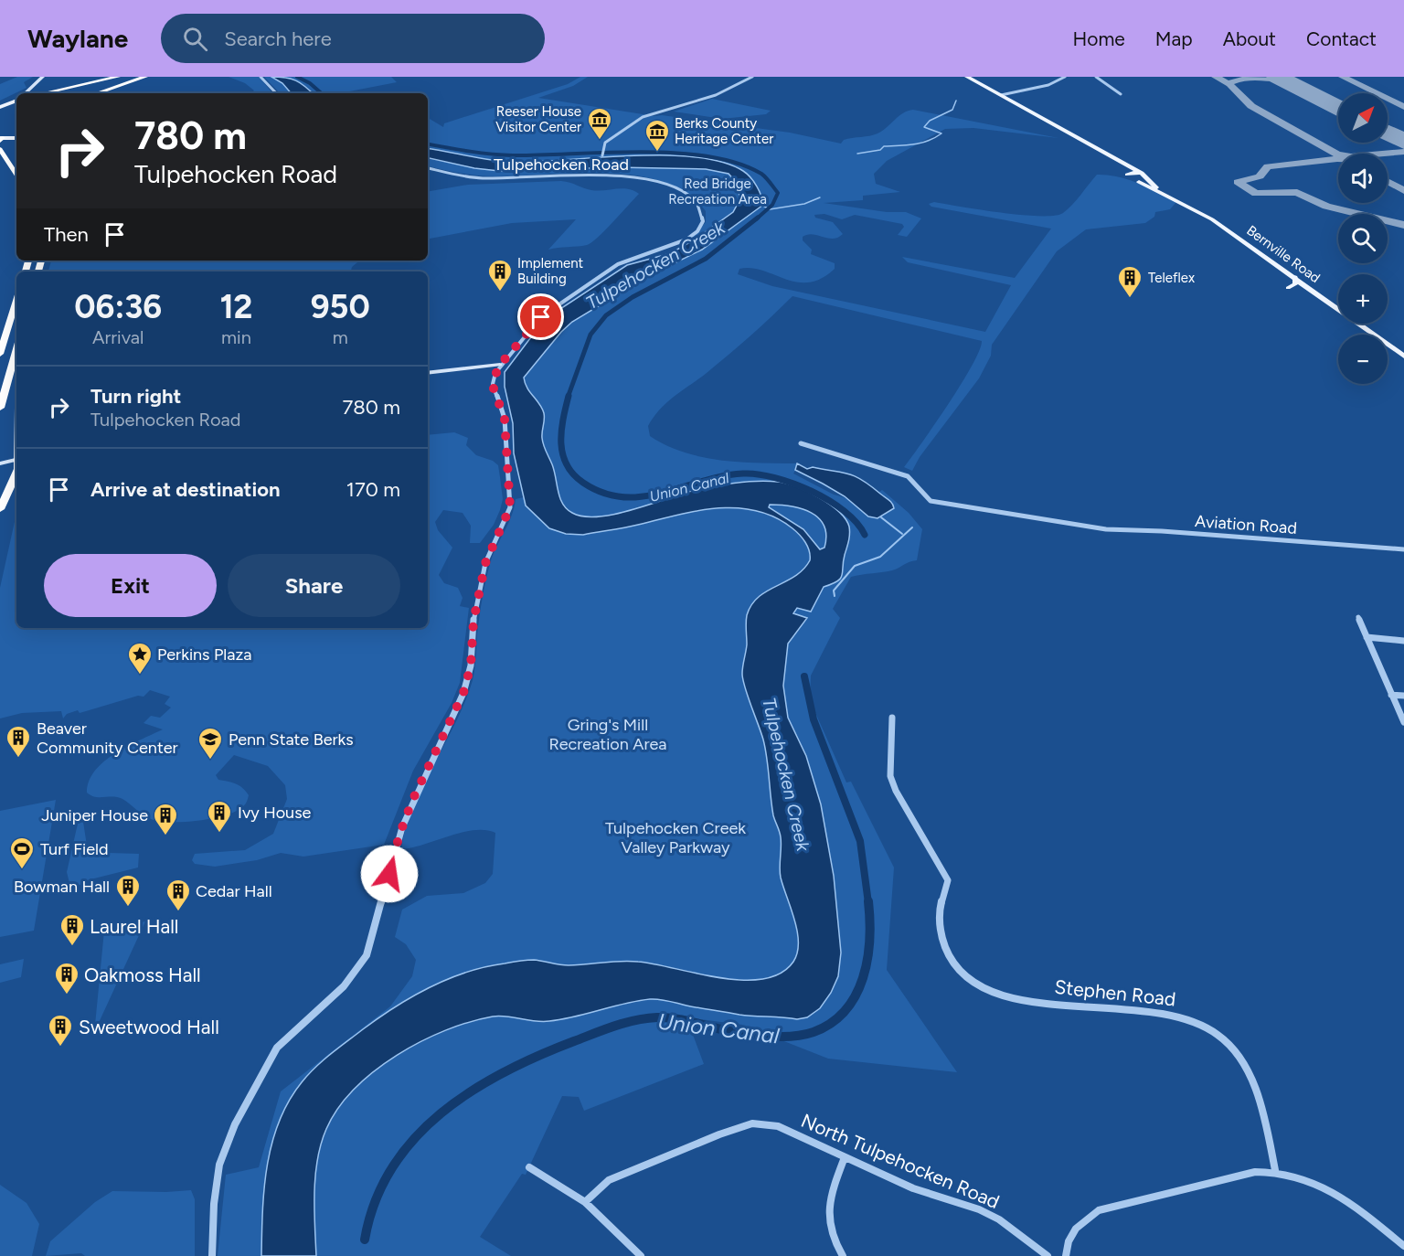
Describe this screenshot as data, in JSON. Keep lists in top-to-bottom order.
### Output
{
  "streets": {
    "main road": ["Bernville Road"],
    "street": [
      "Tulpehocken Road",
      "Aviation Road",
      "Stephen Road",
      "North Tulpehocken Road"
    ]
  },
  "water": ["Tulpehocken Creek", "Union Canal"],
  "parks": ["Red Bridge Recreation Area", "Gring's Mill Recreation Area", "Tulpehocken Creek Valley Parkway"],
  "places": {
    "museum": ["Reeser House Visitor Center", "Berks County Heritage Center"],
    "building": [
      "Implement Building",
      "Teleflex",
      "Beaver Community Center",
      "Ivy House",
      "Juniper House",
      "Bowman Hall",
      "Cedar Hall",
      "Laurel Hall",
      "Oakmoss Hall",
      "Sweetwood Hall"
    ],
    "place": ["Perkins Plaza"],
    "school or university": ["Penn State Berks"],
    "sports": ["Turf Field"]
  },
  "north": "top right",
  "page": {
    "header": "Waylane",
    "search": "Search here",
    "nav": [
      "Home",
      "Map",
      "About",
      "Contact"
    ],
    "map_buttons": ["+", "−"],
    "turn": ["780 m", "Tulpehocken Road"],
    "then": "Then",
    "eta": [
      "06:36",
      "Arrival",
      "12",
      "min",
      "950",
      "m"
    ],
    "list": [
      {
        "name": "Turn right",
        "note": "Tulpehocken Road",
        "value": "780 m"
      },
      {
        "name": "Arrive at destination",
        "value": "170 m"
      }
    ],
    "buttons": ["Exit", "Share"]
  }
}
